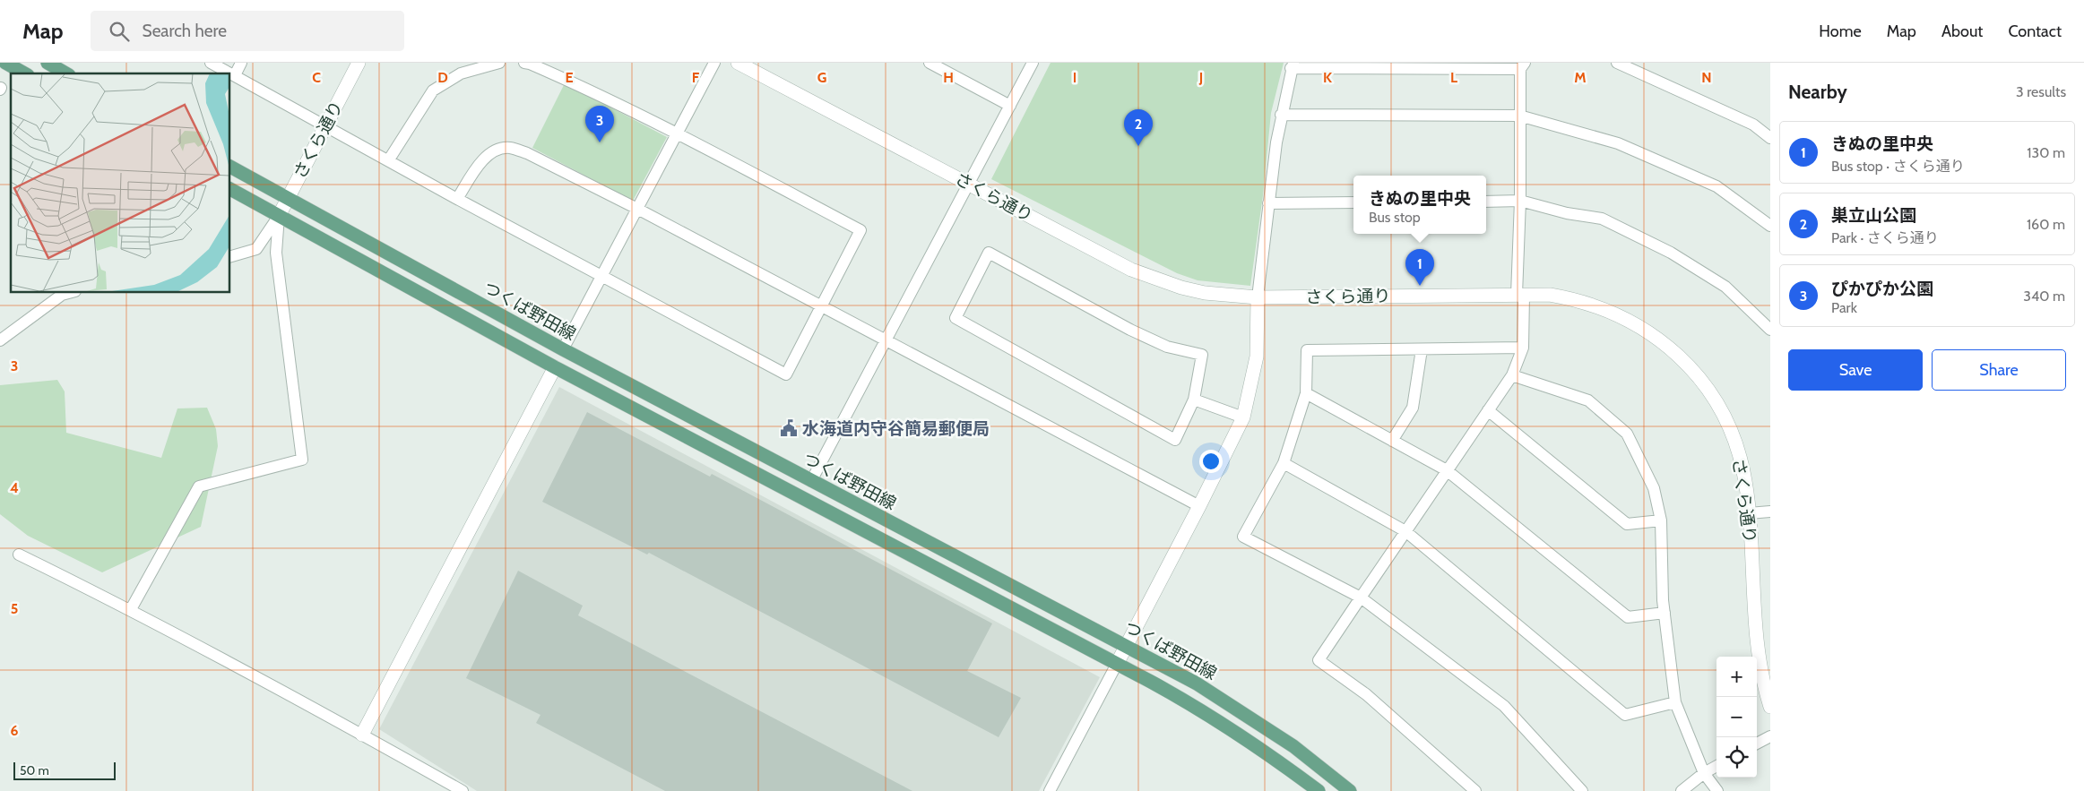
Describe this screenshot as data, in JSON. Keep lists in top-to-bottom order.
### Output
{
  "streets": {
    "main road": ["つくば野田線"],
    "street": ["さくら通り"]
  },
  "crossings": [
    ["さくら通り", "つくば野田線"]
  ],
  "places": {
    "public building": ["水海道内守谷簡易郵便局"]
  },
  "scale_bar": "50 m",
  "page": {
    "header": "Map",
    "search": "Search here",
    "nav": [
      "Home",
      "Map",
      "About",
      "Contact"
    ],
    "heading": ["Nearby", "3 results"],
    "pins": ["3", "2", "1"],
    "list": [
      {
        "mark": "1",
        "name": "きぬの里中央",
        "note": "Bus stop · さくら通り",
        "value": "130 m"
      },
      {
        "mark": "2",
        "name": "巣立山公園",
        "note": "Park · さくら通り",
        "value": "160 m"
      },
      {
        "mark": "3",
        "name": "ぴかぴか公園",
        "note": "Park",
        "value": "340 m"
      }
    ],
    "popup": ["きぬの里中央", "Bus stop"],
    "buttons": ["Save", "Share"],
    "map_buttons": ["+", "−"],
    "scale": "50 m"
  },
  "grid": {
    "columns": [
      "C",
      "D",
      "E",
      "F",
      "G",
      "H",
      "I",
      "J",
      "K",
      "L",
      "M",
      "N"
    ],
    "rows": [
      "3",
      "4",
      "5",
      "6"
    ]
  }
}
